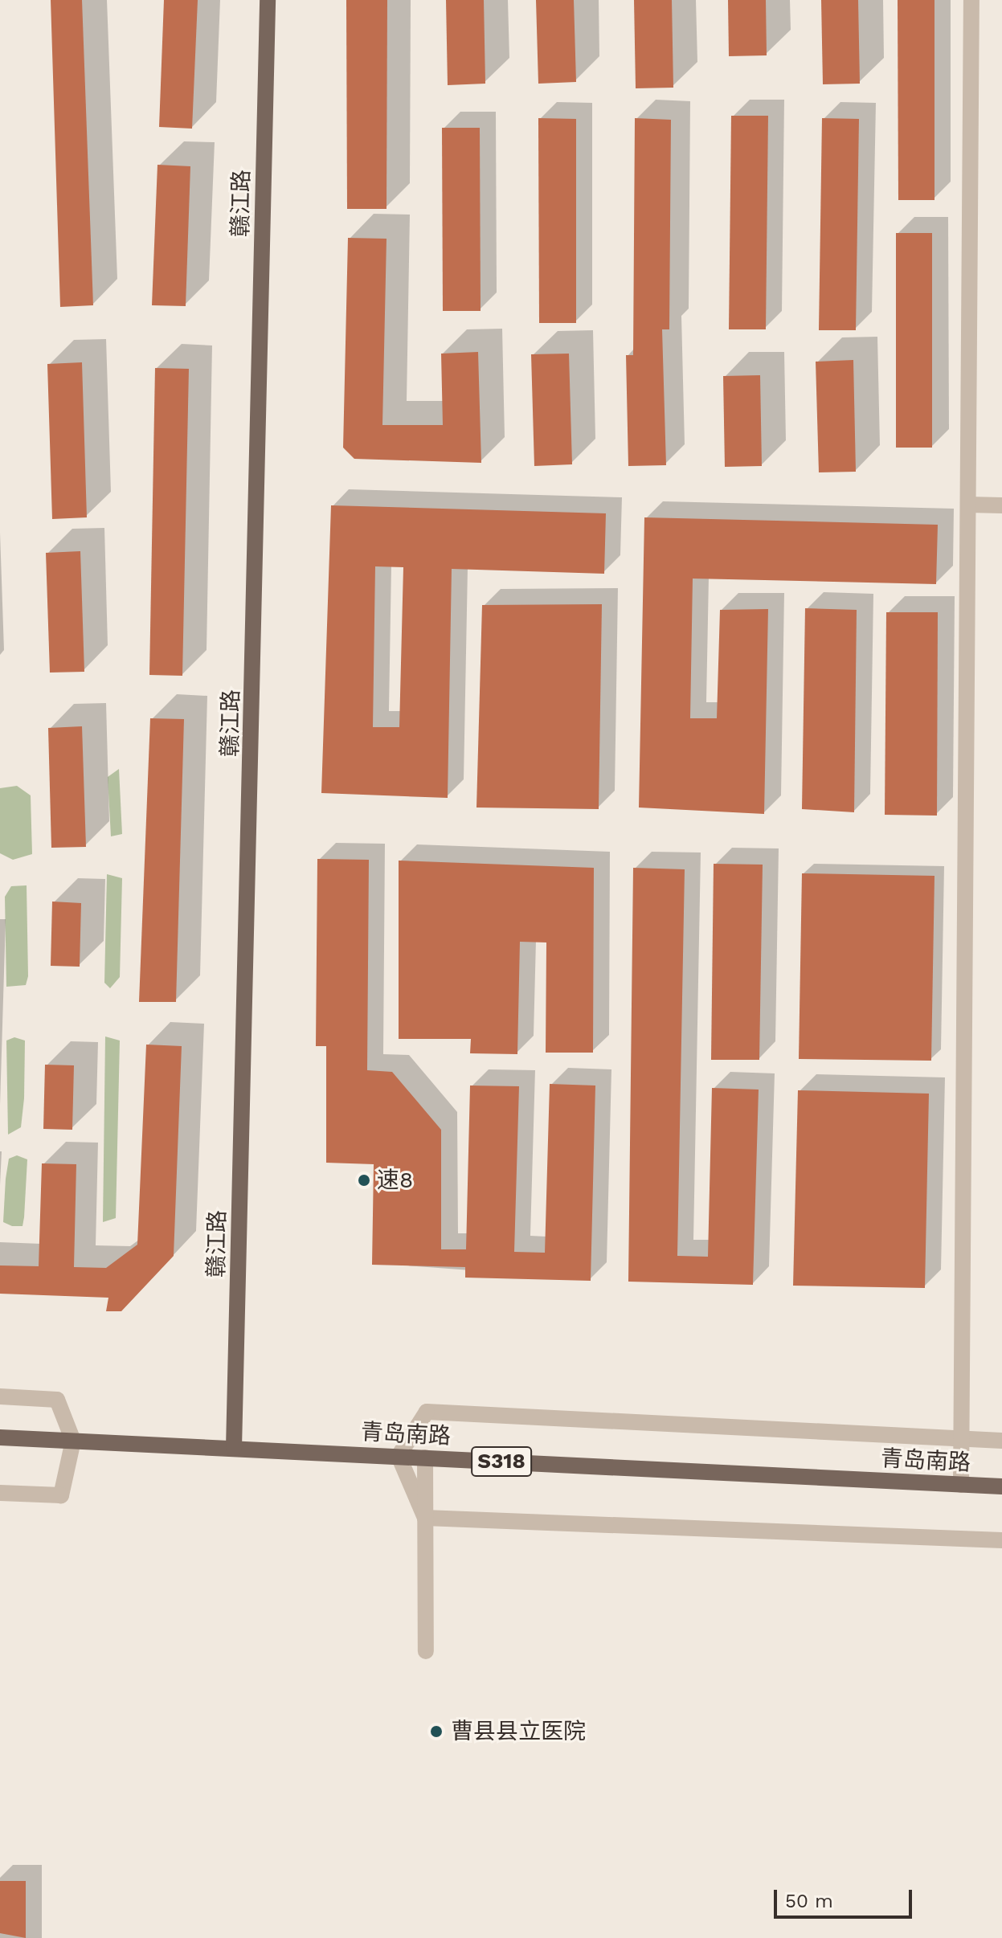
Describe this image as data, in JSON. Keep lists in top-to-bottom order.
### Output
{
  "streets": {
    "main road": ["赣江路", "青岛南路", "S318"]
  },
  "crossings": [
    ["赣江路", "青岛南路"]
  ],
  "places": ["速8", "曹县县立医院"],
  "scale_bar": "50 m"
}
